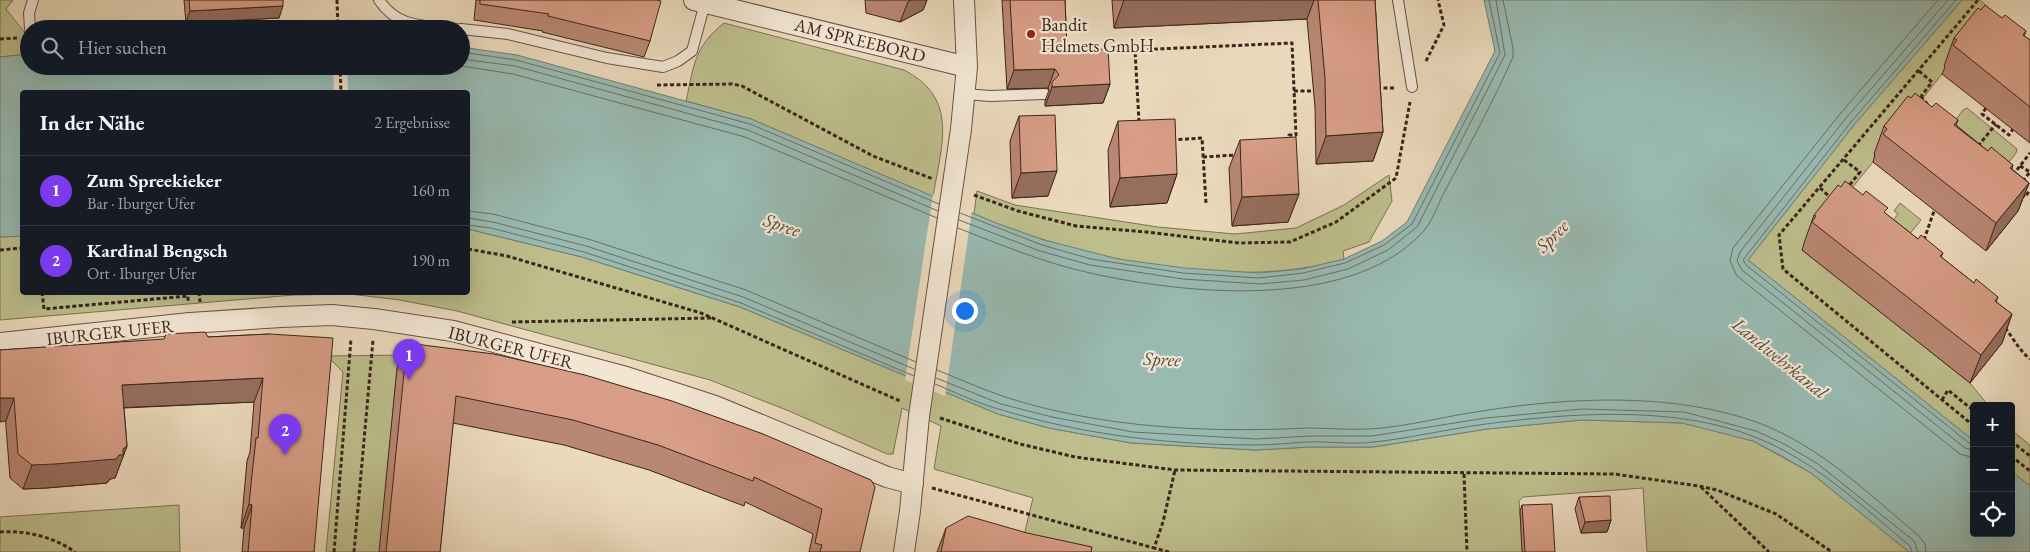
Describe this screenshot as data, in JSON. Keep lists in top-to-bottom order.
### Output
{
  "streets": {
    "street": ["AM SPREEBORD", "IBURGER UFER"]
  },
  "water": ["Spree", "Landwehrkanal"],
  "places": ["Bandit Helmets GmbH"],
  "page": {
    "search": "Hier suchen",
    "heading": ["In der Nähe", "2 Ergebnisse"],
    "list": [
      {
        "mark": "1",
        "name": "Zum Spreekieker",
        "note": "Bar · Iburger Ufer",
        "value": "160 m"
      },
      {
        "mark": "2",
        "name": "Kardinal Bengsch",
        "note": "Ort · Iburger Ufer",
        "value": "190 m"
      }
    ],
    "pins": ["1", "2"],
    "map_buttons": ["+", "−"]
  }
}
